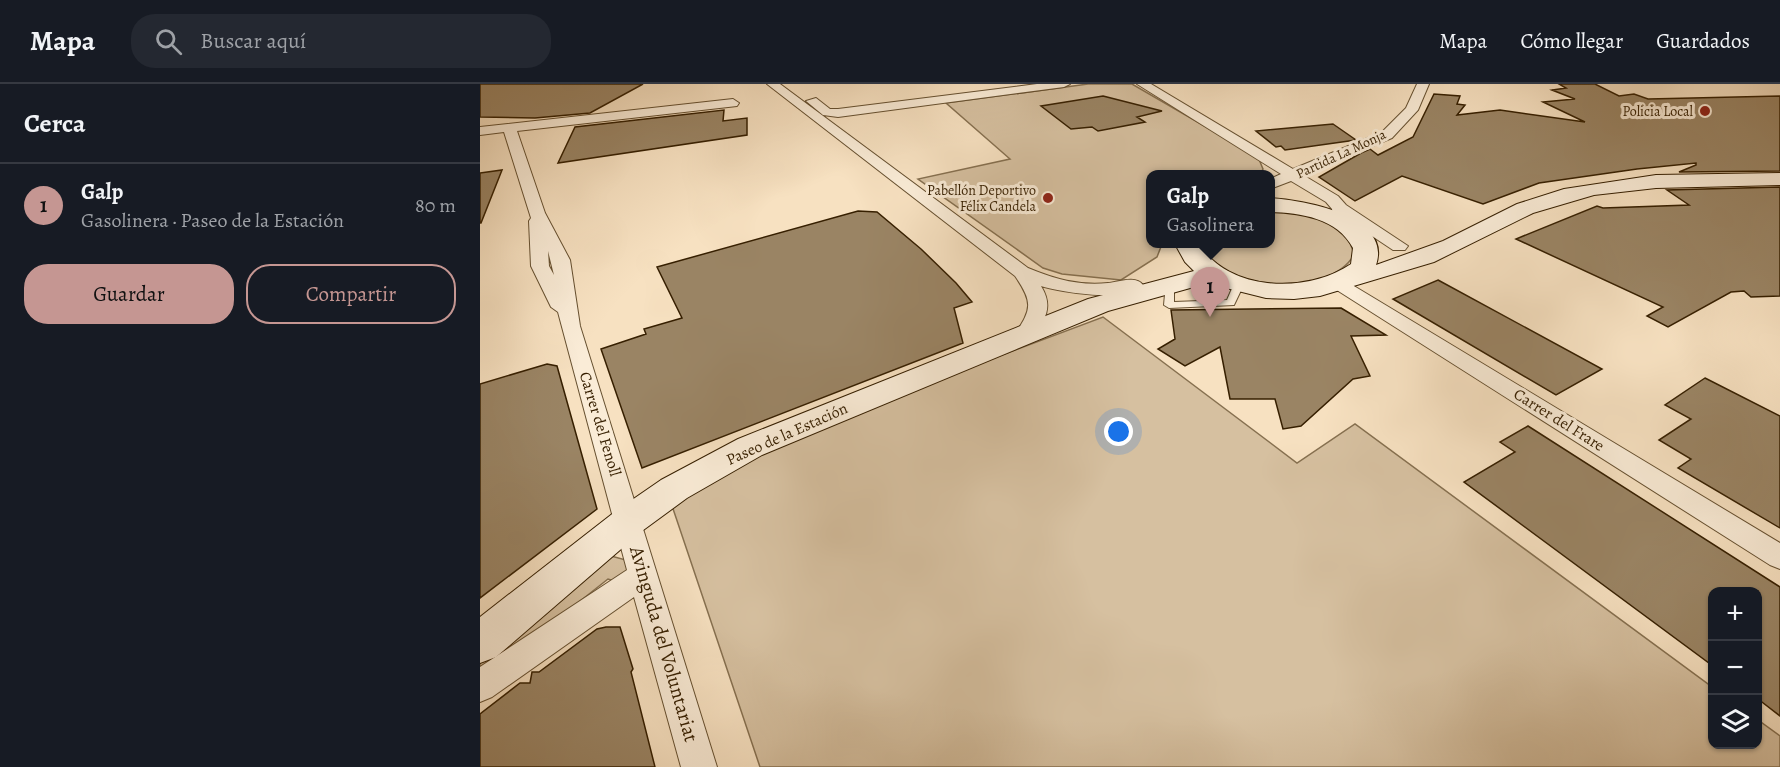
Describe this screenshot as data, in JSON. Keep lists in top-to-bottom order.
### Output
{
  "streets": {
    "street": [
      "Partida La Monja",
      "Carrer del Frare",
      "Carrer del Fenoll",
      "Paseo de la Estación",
      "Avinguda del Voluntariat"
    ]
  },
  "crossings": [
    ["Carrer del Frare", "Paseo de la Estación"],
    ["Carrer del Fenoll", "Paseo de la Estación"],
    ["Carrer del Fenoll", "Avinguda del Voluntariat"],
    ["Paseo de la Estación", "Avinguda del Voluntariat"]
  ],
  "places": ["Policia Local", "Pabellón Deportivo Félix Candela"],
  "page": {
    "header": "Mapa",
    "search": "Buscar aquí",
    "nav": ["Mapa", "Cómo llegar", "Guardados"],
    "heading": "Cerca",
    "list": [
      {
        "mark": "1",
        "name": "Galp",
        "note": "Gasolinera · Paseo de la Estación",
        "value": "80 m"
      }
    ],
    "popup": ["Galp", "Gasolinera"],
    "buttons": ["Guardar", "Compartir"],
    "pins": "1",
    "map_buttons": ["+", "−"]
  }
}
